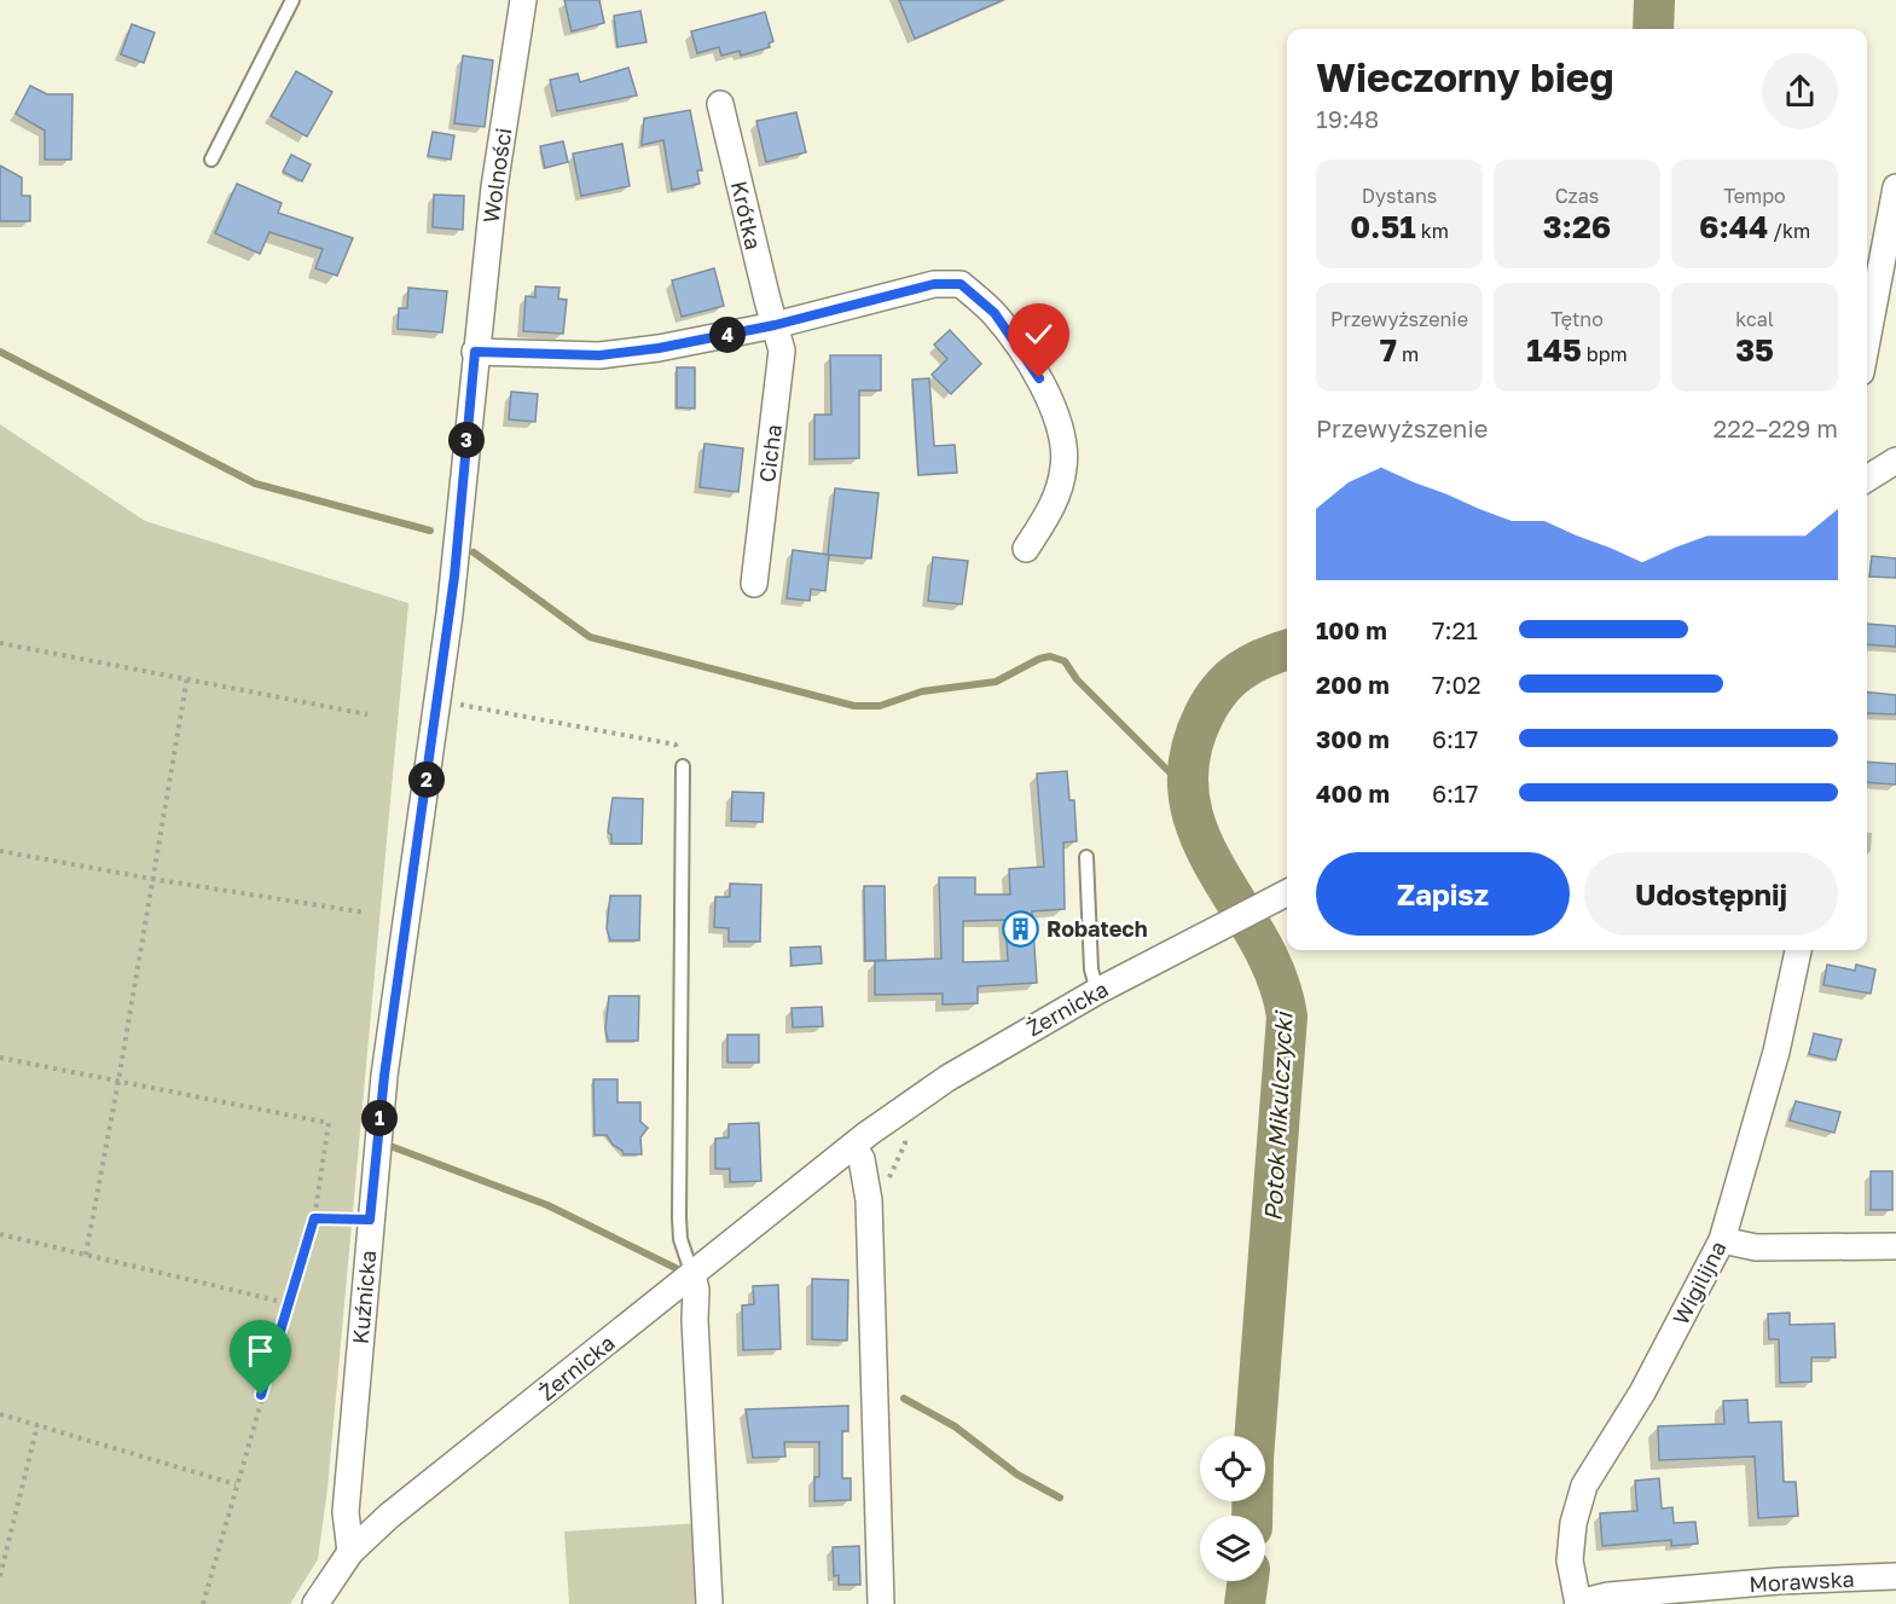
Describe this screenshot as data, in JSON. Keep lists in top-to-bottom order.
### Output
{
  "streets": {
    "street": [
      "Wolności",
      "Krótka",
      "Cicha",
      "Żernicka",
      "Wigilijna",
      "Kuźnicka",
      "Morawska"
    ]
  },
  "crossings": [
    ["Wolności", "Kuźnicka"],
    ["Krótka", "Cicha"],
    ["Żernicka", "Kuźnicka"],
    ["Wigilijna", "Morawska"]
  ],
  "water": ["Potok Mikulczycki"],
  "places": {
    "building": ["Robatech"]
  },
  "page": {
    "heading": ["Wieczorny bieg", "19:48"],
    "stats": [
      ["Dystans", "0.51 km"],
      ["Czas", "3:26"],
      ["Tempo", "6:44 /km"],
      ["Przewyższenie", "7 m"],
      ["Tętno", "145 bpm"],
      ["kcal", "35"]
    ],
    "pins": [
      "4",
      "3",
      "2",
      "1"
    ],
    "chart": ["Przewyższenie", "222–229 m"],
    "list": [
      {
        "name": "100 m",
        "note": "7:21"
      },
      {
        "name": "200 m",
        "note": "7:02"
      },
      {
        "name": "300 m",
        "note": "6:17"
      },
      {
        "name": "400 m",
        "note": "6:17"
      }
    ],
    "buttons": ["Zapisz", "Udostępnij"]
  }
}
